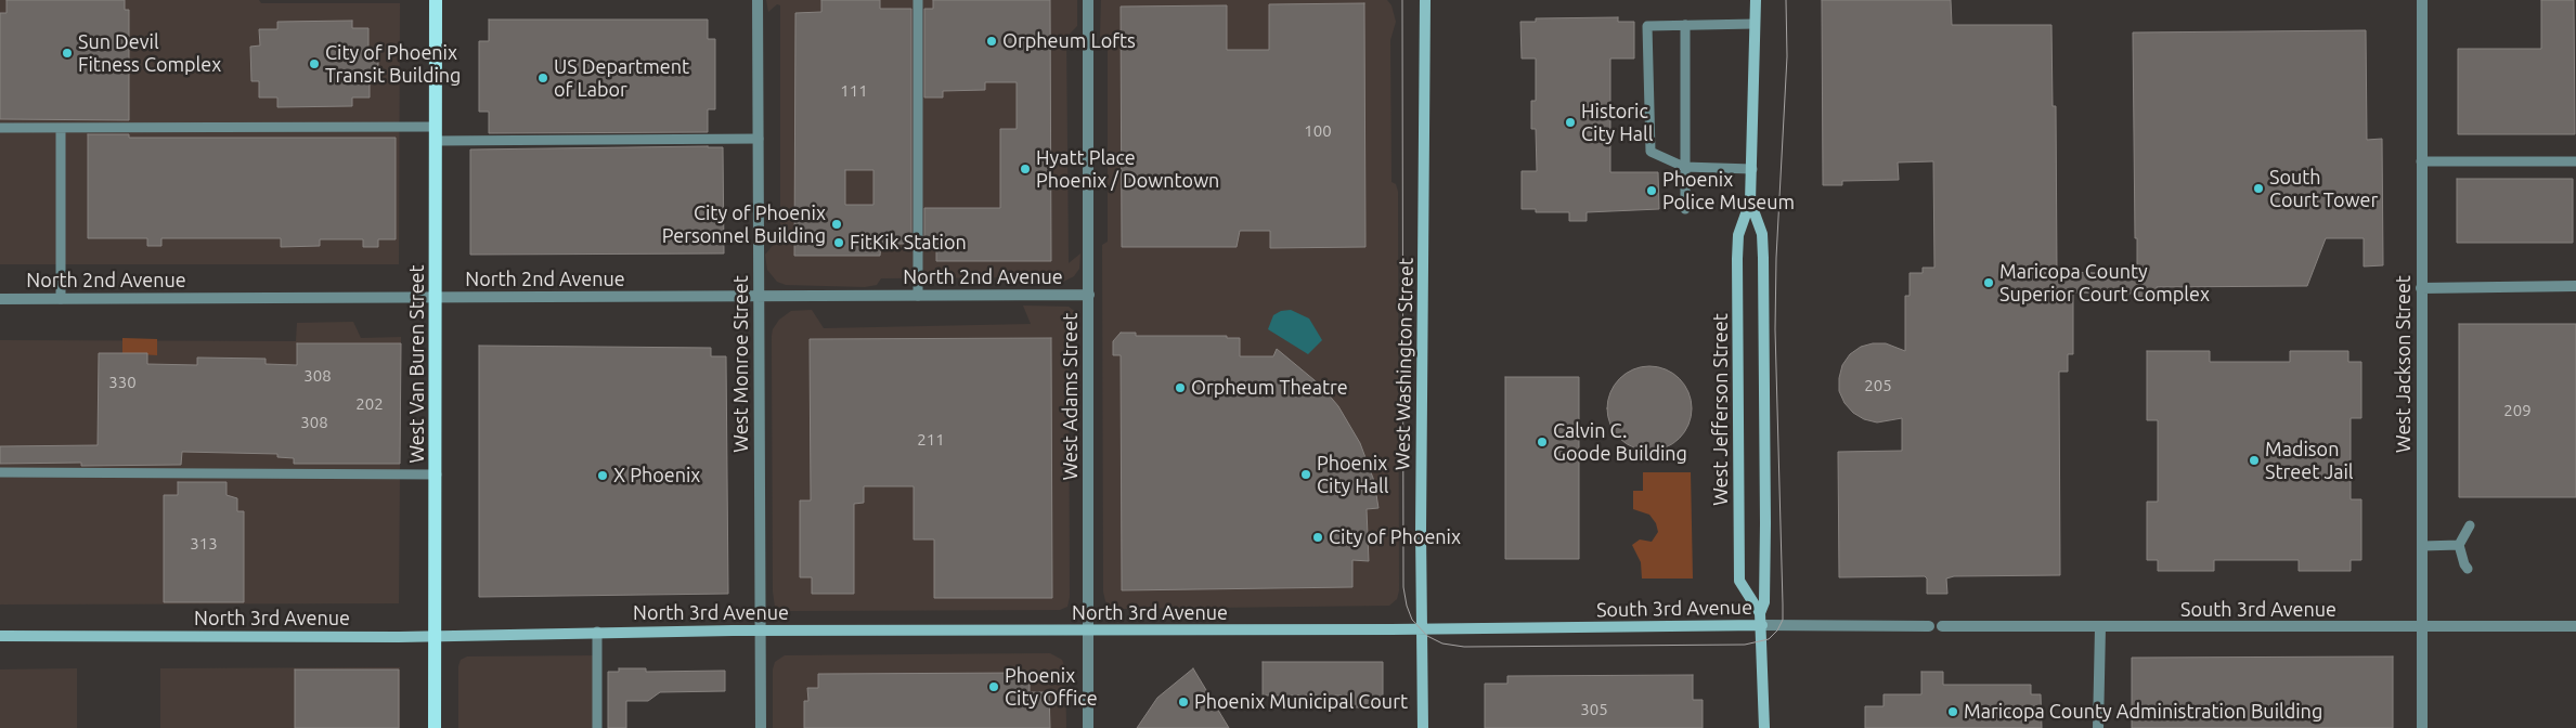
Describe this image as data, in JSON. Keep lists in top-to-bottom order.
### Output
{
  "streets": {
    "main road": [
      "West Van Buren Street",
      "West Washington Street",
      "West Jefferson Street",
      "South 3rd Avenue",
      "North 3rd Avenue"
    ],
    "street": [
      "North 2nd Avenue",
      "West Monroe Street",
      "West Jackson Street",
      "West Adams Street"
    ]
  },
  "crossings": [
    ["North 2nd Avenue", "West Van Buren Street"],
    ["North 2nd Avenue", "West Monroe Street"],
    ["North 2nd Avenue", "West Adams Street"],
    ["West Van Buren Street", "North 3rd Avenue"],
    ["West Monroe Street", "North 3rd Avenue"],
    ["West Washington Street", "South 3rd Avenue"],
    ["West Washington Street", "North 3rd Avenue"],
    ["West Jackson Street", "South 3rd Avenue"],
    ["West Adams Street", "North 3rd Avenue"],
    ["West Jefferson Street", "South 3rd Avenue"],
    ["South 3rd Avenue", "North 3rd Avenue"]
  ],
  "places": [
    "Orpheum Lofts",
    "Sun Devil Fitness Complex",
    "City of Phoenix Transit Building",
    "US Department of Labor",
    "Historic City Hall",
    "Hyatt Place Phoenix / Downtown",
    "South Court Tower",
    "Phoenix Police Museum",
    "City of Phoenix Personnel Building",
    "FitKik Station",
    "Maricopa County Superior Court Complex",
    "Orpheum Theatre",
    "Calvin C. Goode Building",
    "Madison Street Jail",
    "Phoenix City Hall",
    "X Phoenix",
    "City of Phoenix",
    "Phoenix City Office",
    "Phoenix Municipal Court",
    "Maricopa County Administration Building"
  ],
  "house_numbers": [
    "111",
    "100",
    "308",
    "330",
    "205",
    "202",
    "209",
    "308",
    "211",
    "313",
    "305"
  ]
}
